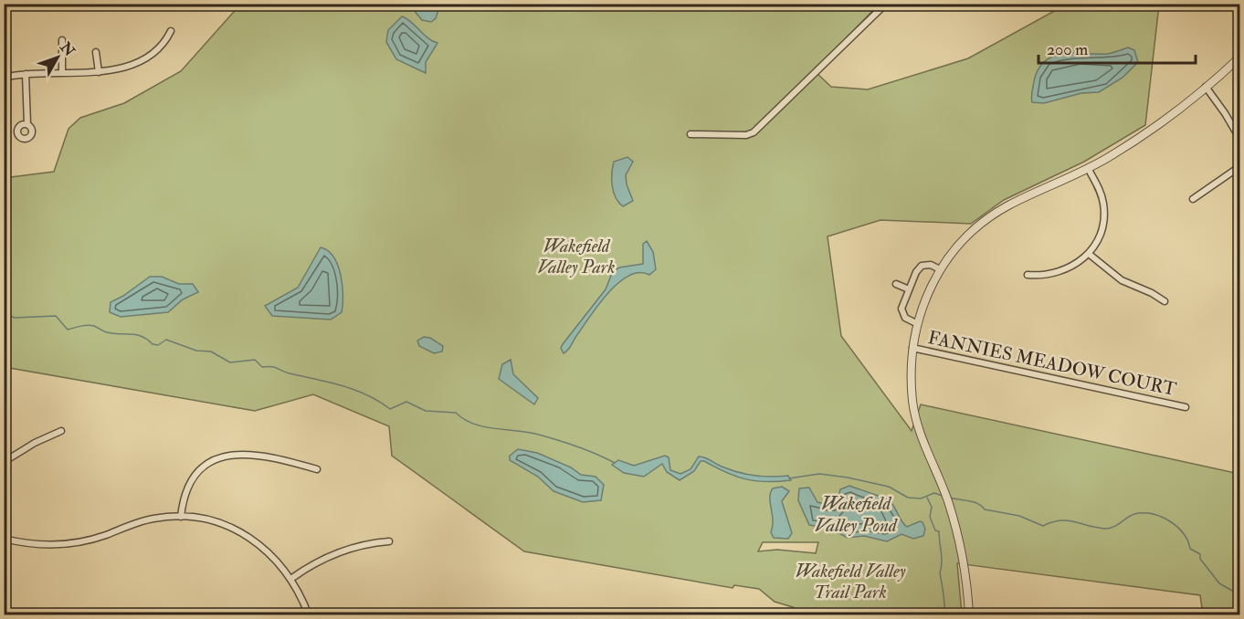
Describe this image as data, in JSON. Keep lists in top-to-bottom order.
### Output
{
  "streets": {
    "street": ["FANNIES MEADOW COURT"]
  },
  "water": ["Wakefield Valley Pond"],
  "parks": ["Wakefield Valley Park", "Wakefield Valley Trail Park"],
  "scale_bar": "200 m",
  "north": "top right"
}
